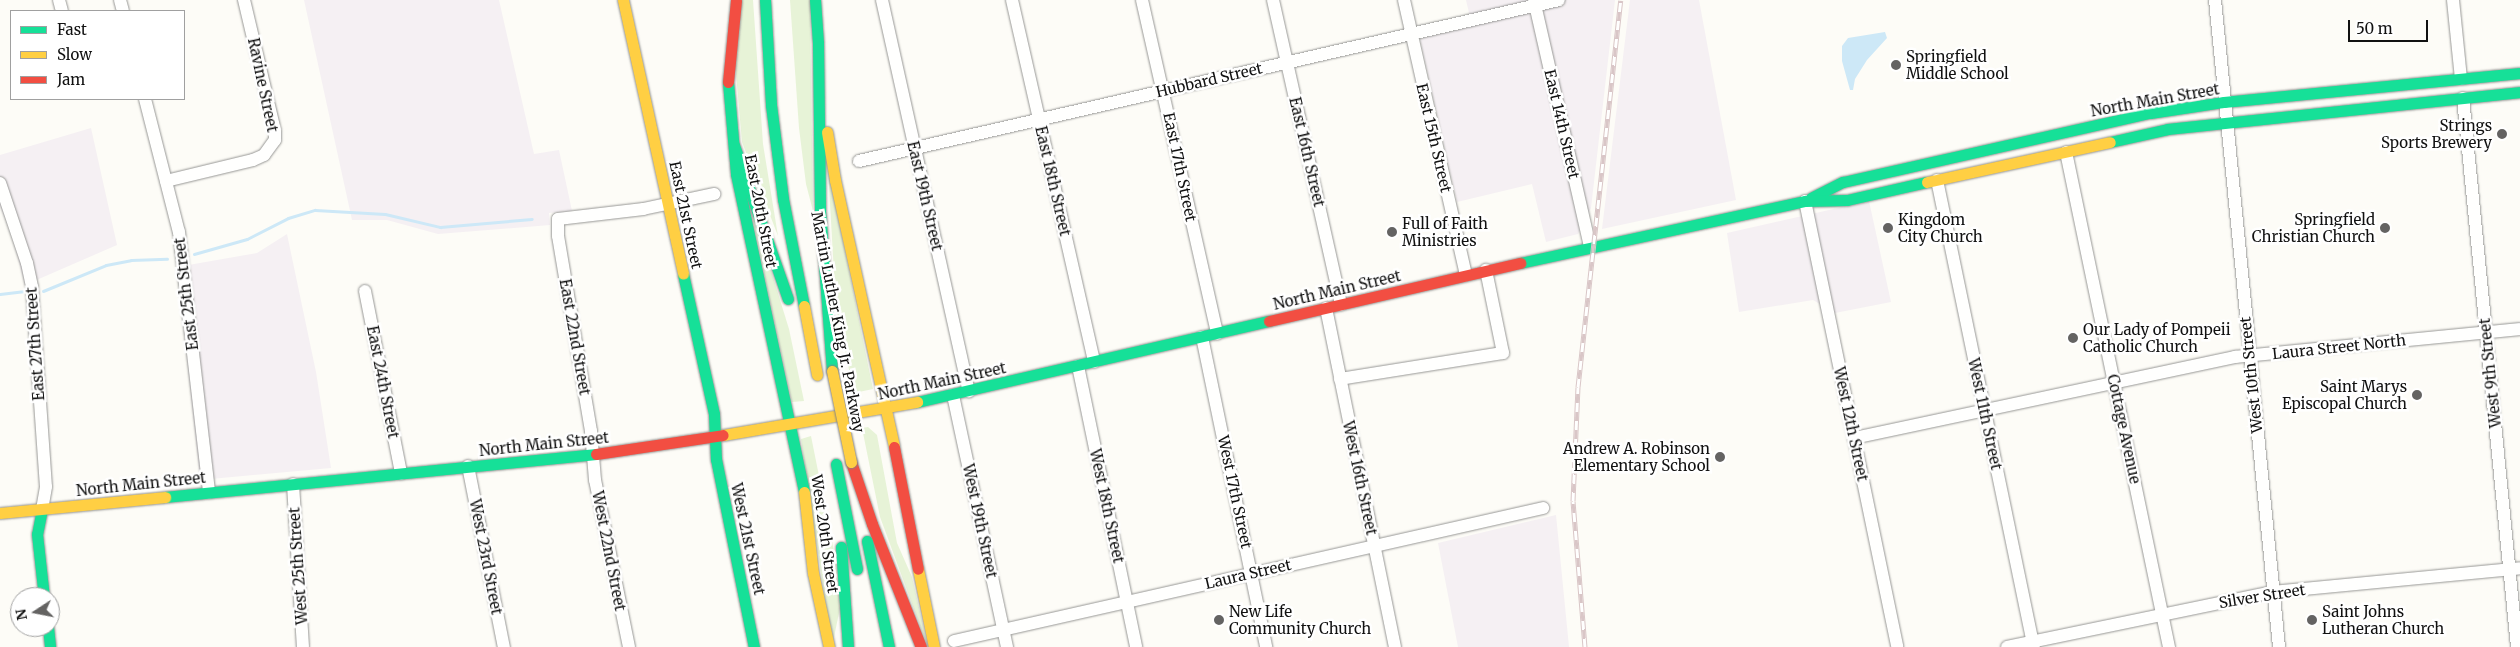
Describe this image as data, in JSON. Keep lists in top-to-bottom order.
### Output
{
  "streets": {
    "main road": [
      "North Main Street",
      "East 20th Street",
      "East 21st Street",
      "Martin Luther King Jr. Parkway",
      "West 20th Street",
      "West 21st Street"
    ],
    "street": [
      "Hubbard Street",
      "Ravine Street",
      "East 14th Street",
      "East 15th Street",
      "East 16th Street",
      "East 17th Street",
      "East 18th Street",
      "East 19th Street",
      "East 25th Street",
      "East 22nd Street",
      "East 27th Street",
      "Laura Street North",
      "West 9th Street",
      "West 10th Street",
      "East 24th Street",
      "West 11th Street",
      "West 12th Street",
      "Cottage Avenue",
      "West 16th Street",
      "West 17th Street",
      "West 18th Street",
      "West 19th Street",
      "West 22nd Street",
      "West 23rd Street",
      "West 25th Street",
      "Laura Street",
      "Silver Street"
    ]
  },
  "crossings": [
    ["Hubbard Street", "East 14th Street"],
    ["Hubbard Street", "East 15th Street"],
    ["Hubbard Street", "East 16th Street"],
    ["Hubbard Street", "East 17th Street"],
    ["Hubbard Street", "East 18th Street"],
    ["Hubbard Street", "East 19th Street"],
    ["Ravine Street", "East 25th Street"],
    ["North Main Street", "East 14th Street"],
    ["North Main Street", "East 15th Street"],
    ["North Main Street", "East 16th Street"],
    ["North Main Street", "East 17th Street"],
    ["North Main Street", "East 18th Street"],
    ["North Main Street", "East 19th Street"],
    ["North Main Street", "East 20th Street"],
    ["North Main Street", "East 21st Street"],
    ["North Main Street", "East 25th Street"],
    ["North Main Street", "East 22nd Street"],
    ["North Main Street", "East 27th Street"],
    ["North Main Street", "West 9th Street"],
    ["North Main Street", "West 10th Street"],
    ["North Main Street", "East 24th Street"],
    ["North Main Street", "West 11th Street"],
    ["North Main Street", "West 12th Street"],
    ["North Main Street", "Cottage Avenue"],
    ["North Main Street", "West 16th Street"],
    ["North Main Street", "West 17th Street"],
    ["North Main Street", "West 18th Street"],
    ["North Main Street", "West 19th Street"],
    ["North Main Street", "West 20th Street"],
    ["North Main Street", "West 21st Street"],
    ["North Main Street", "West 22nd Street"],
    ["North Main Street", "West 23rd Street"],
    ["North Main Street", "West 25th Street"],
    ["East 20th Street", "Martin Luther King Jr. Parkway"],
    ["East 20th Street", "West 20th Street"],
    ["East 21st Street", "East 22nd Street"],
    ["East 21st Street", "West 21st Street"],
    ["East 22nd Street", "West 22nd Street"],
    ["Laura Street North", "West 9th Street"],
    ["Laura Street North", "West 10th Street"],
    ["Laura Street North", "West 11th Street"],
    ["Laura Street North", "West 12th Street"],
    ["Laura Street North", "Cottage Avenue"],
    ["West 9th Street", "Silver Street"],
    ["West 10th Street", "Silver Street"],
    ["West 11th Street", "Silver Street"],
    ["Cottage Avenue", "Silver Street"],
    ["West 16th Street", "Laura Street"],
    ["West 17th Street", "Laura Street"],
    ["West 18th Street", "Laura Street"],
    ["West 19th Street", "Laura Street"]
  ],
  "places": [
    "Springfield Middle School",
    "Strings Sports Brewery",
    "Kingdom City Church",
    "Springfield Christian Church",
    "Full of Faith Ministries",
    "Our Lady of Pompeii Catholic Church",
    "Saint Marys Episcopal Church",
    "Andrew A. Robinson Elementary School",
    "New Life Community Church",
    "Saint Johns Lutheran Church"
  ],
  "legend": ["Fast", "Slow", "Jam"],
  "scale_bar": "50 m",
  "north": "left"
}
